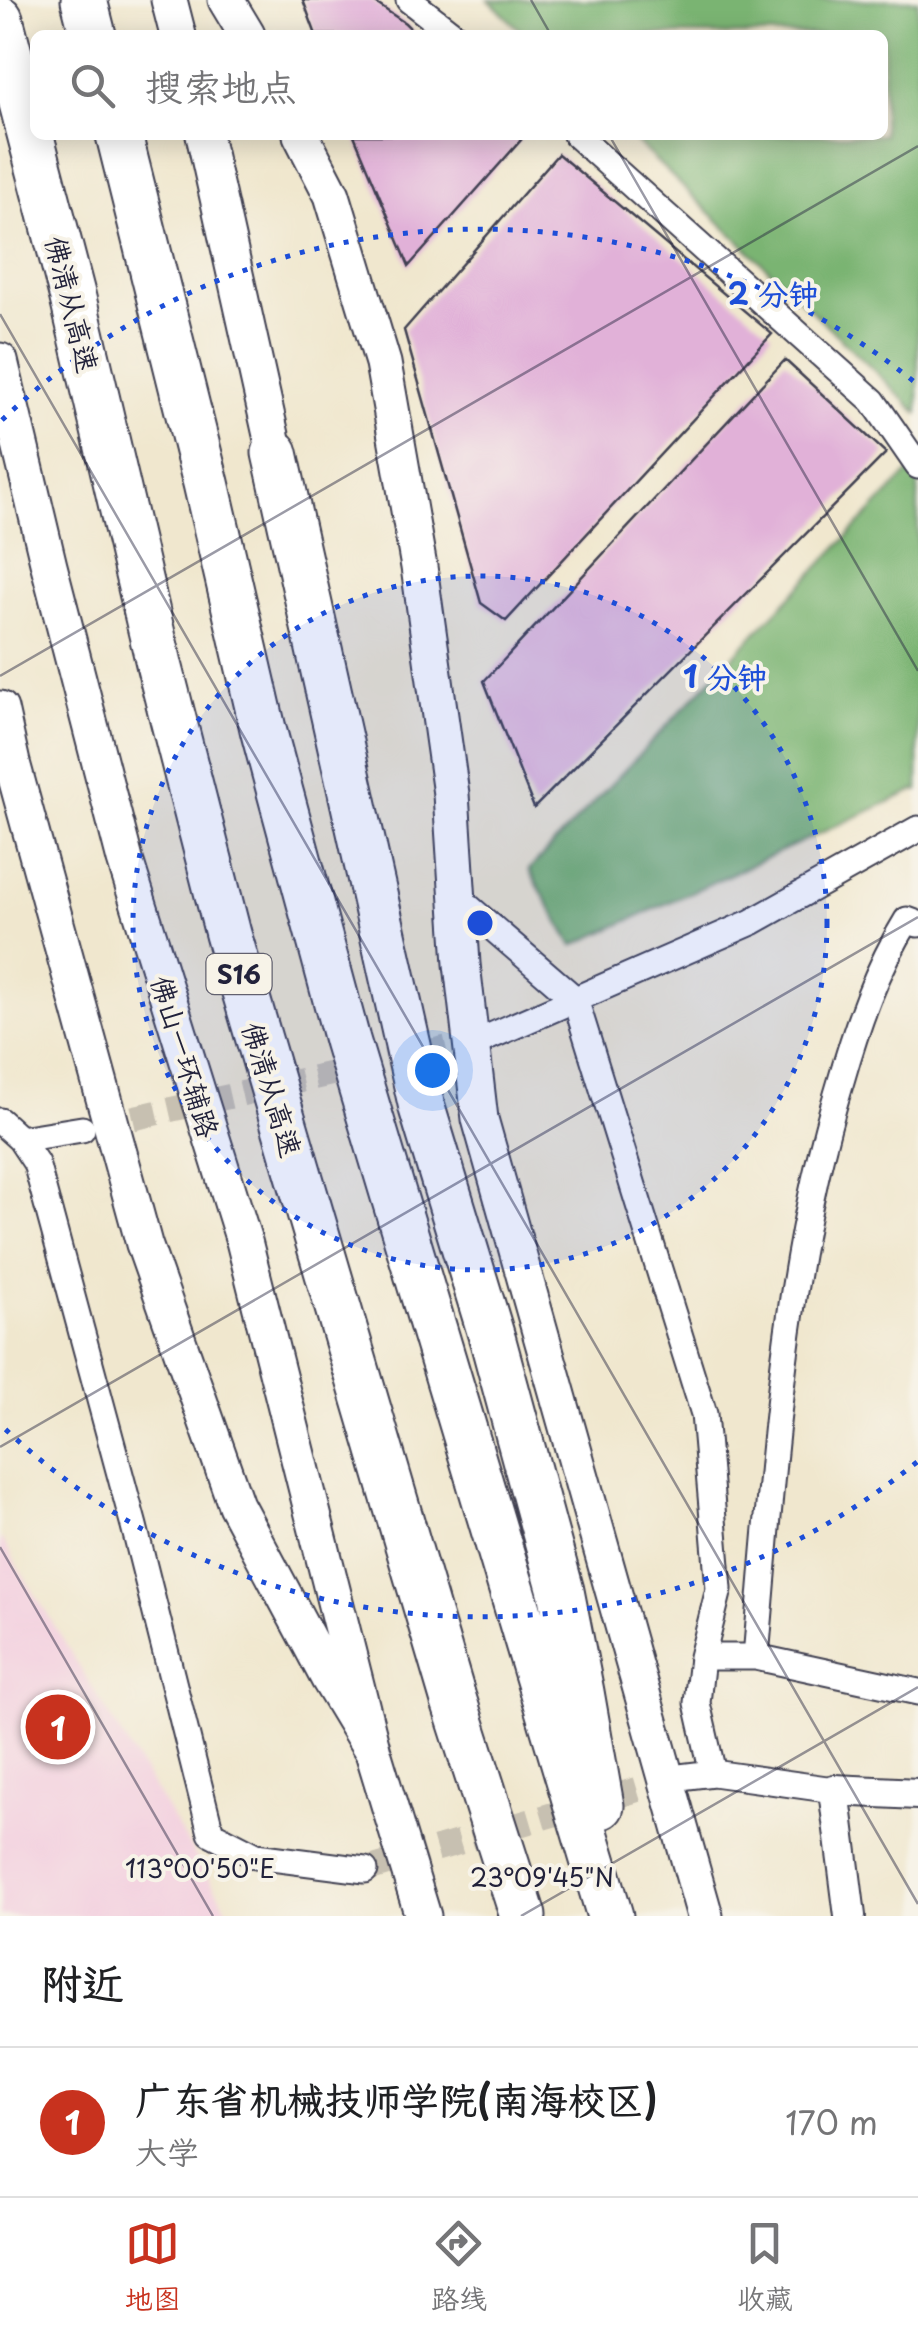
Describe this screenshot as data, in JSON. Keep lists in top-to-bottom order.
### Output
{
  "streets": {
    "highway": ["佛清从高速", "S16"],
    "main road": ["佛山一环辅路"]
  },
  "page": {
    "search": "搜索地点",
    "pins": "1",
    "heading": "附近",
    "list": [
      {
        "mark": "1",
        "name": "广东省机械技师学院(南海校区)",
        "note": "大学",
        "value": "170 m"
      }
    ],
    "nav": ["地图", "路线", "收藏"]
  },
  "coordinates": ["113°00'50\"E", "23°09'45\"N"],
  "rings": ["2 分钟", "1 分钟"]
}
